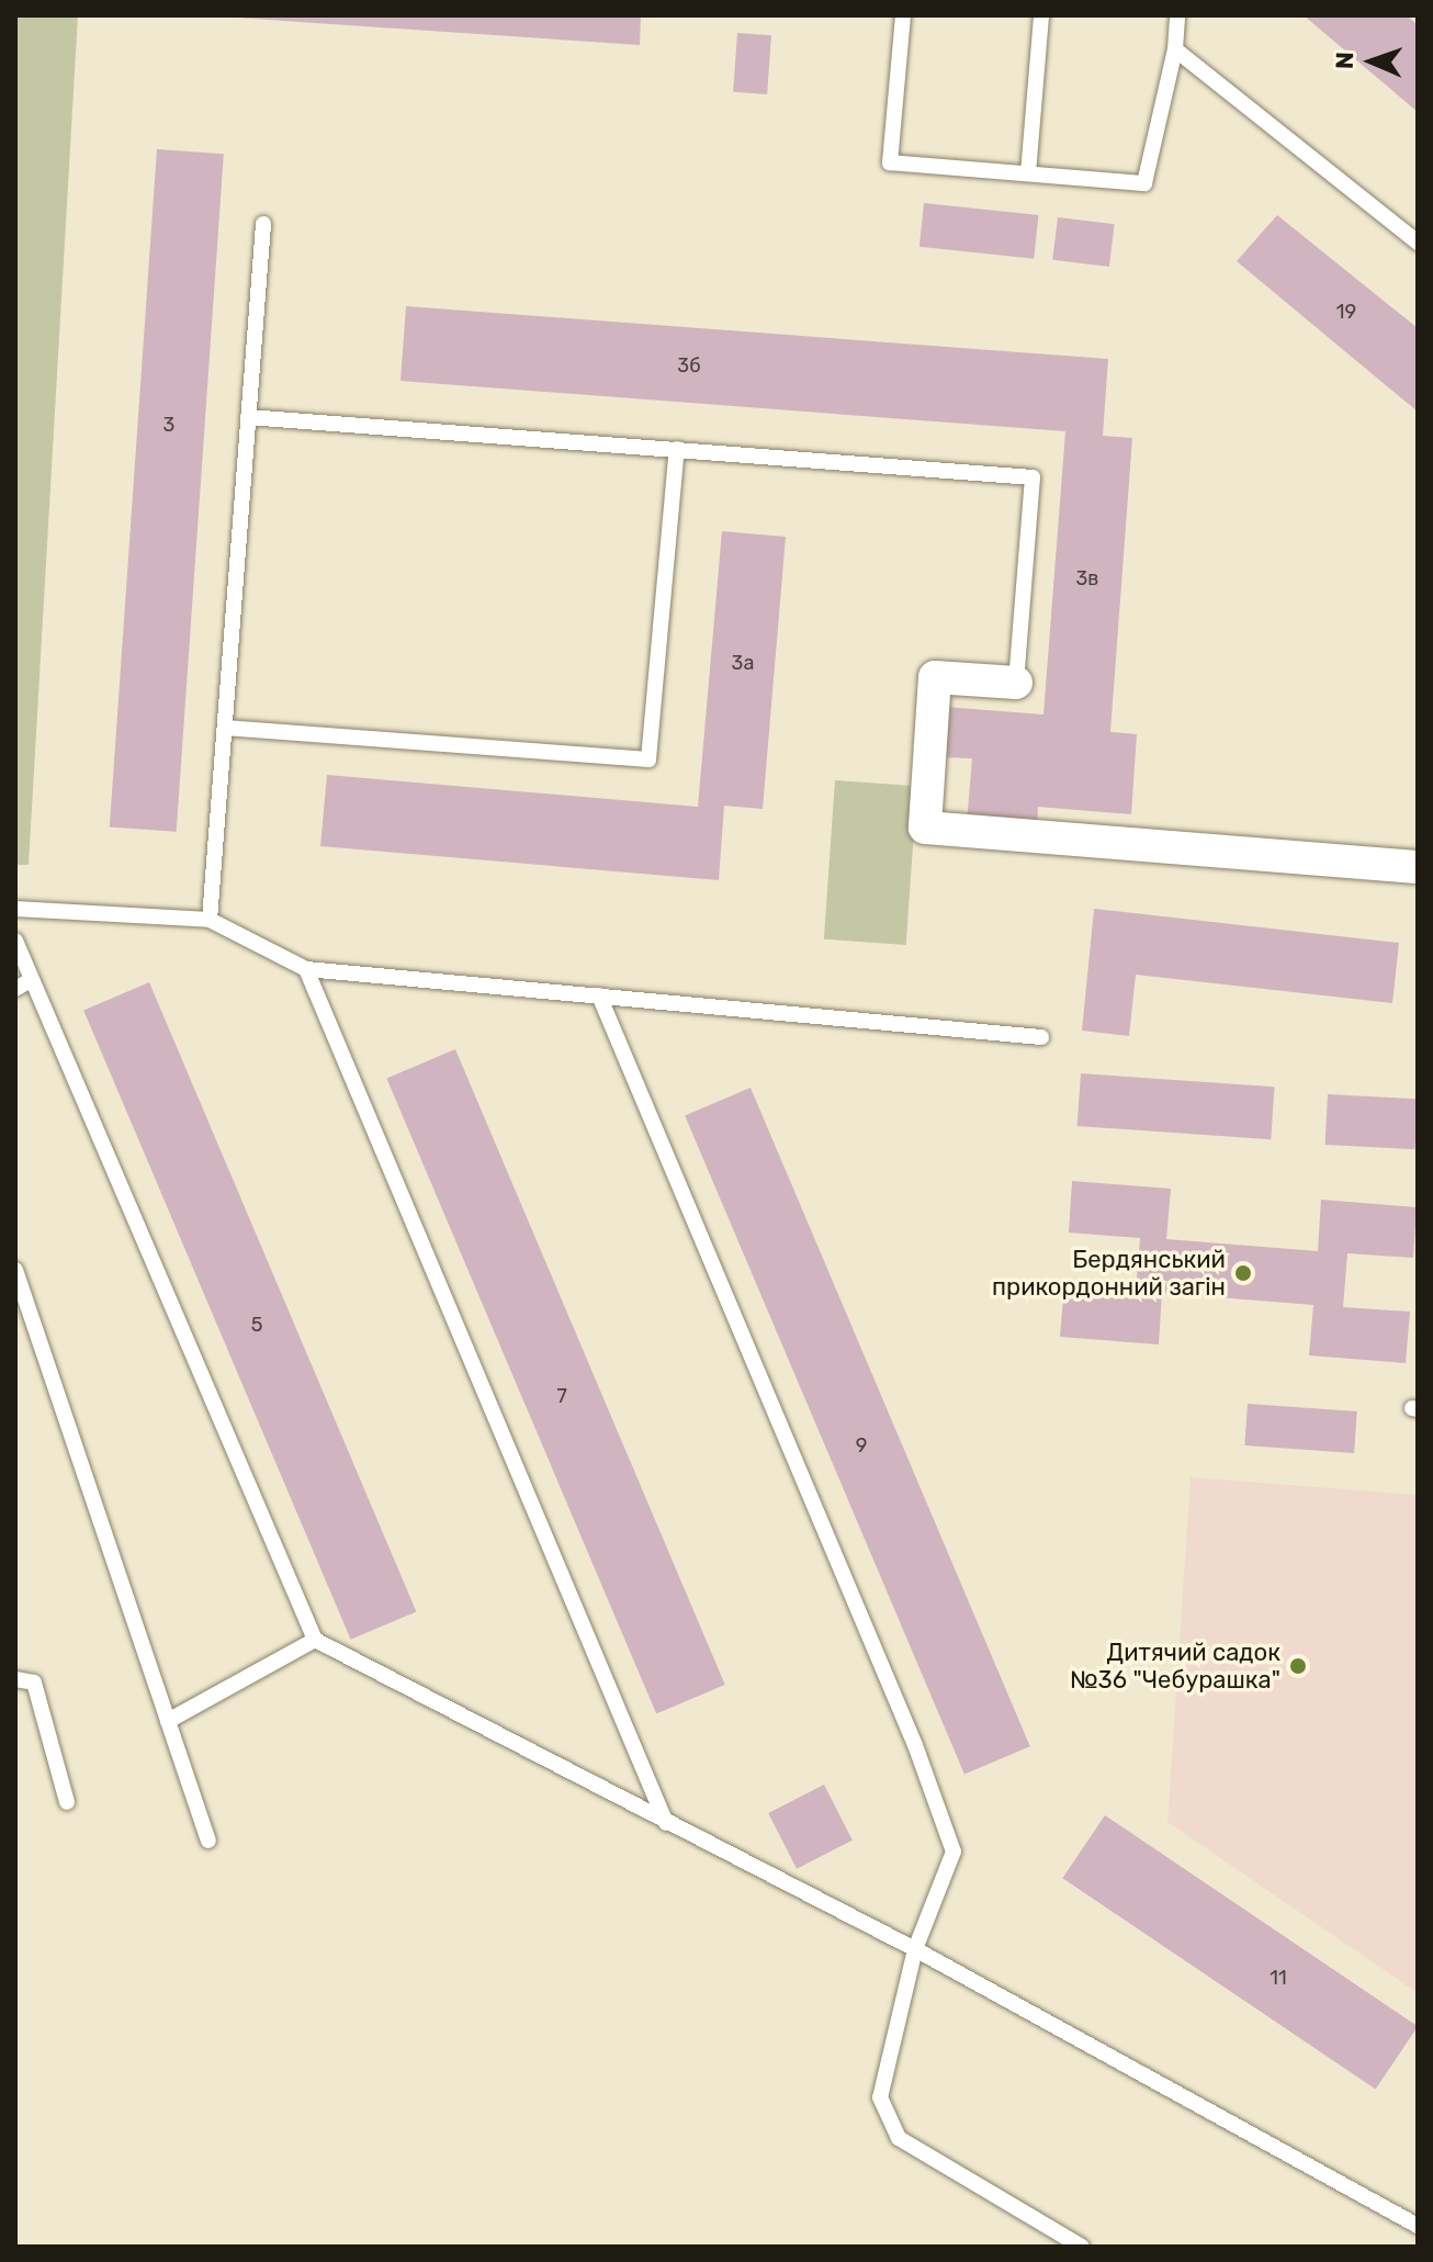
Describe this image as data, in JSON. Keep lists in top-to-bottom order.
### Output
{
  "places": ["Бердянський прикордонний загін", "Дитячий садок №36 \"Чебурашка\""],
  "house_numbers": [
    "19",
    "3б",
    "3",
    "3в",
    "3а",
    "5",
    "7",
    "9",
    "11"
  ],
  "north": "left"
}
